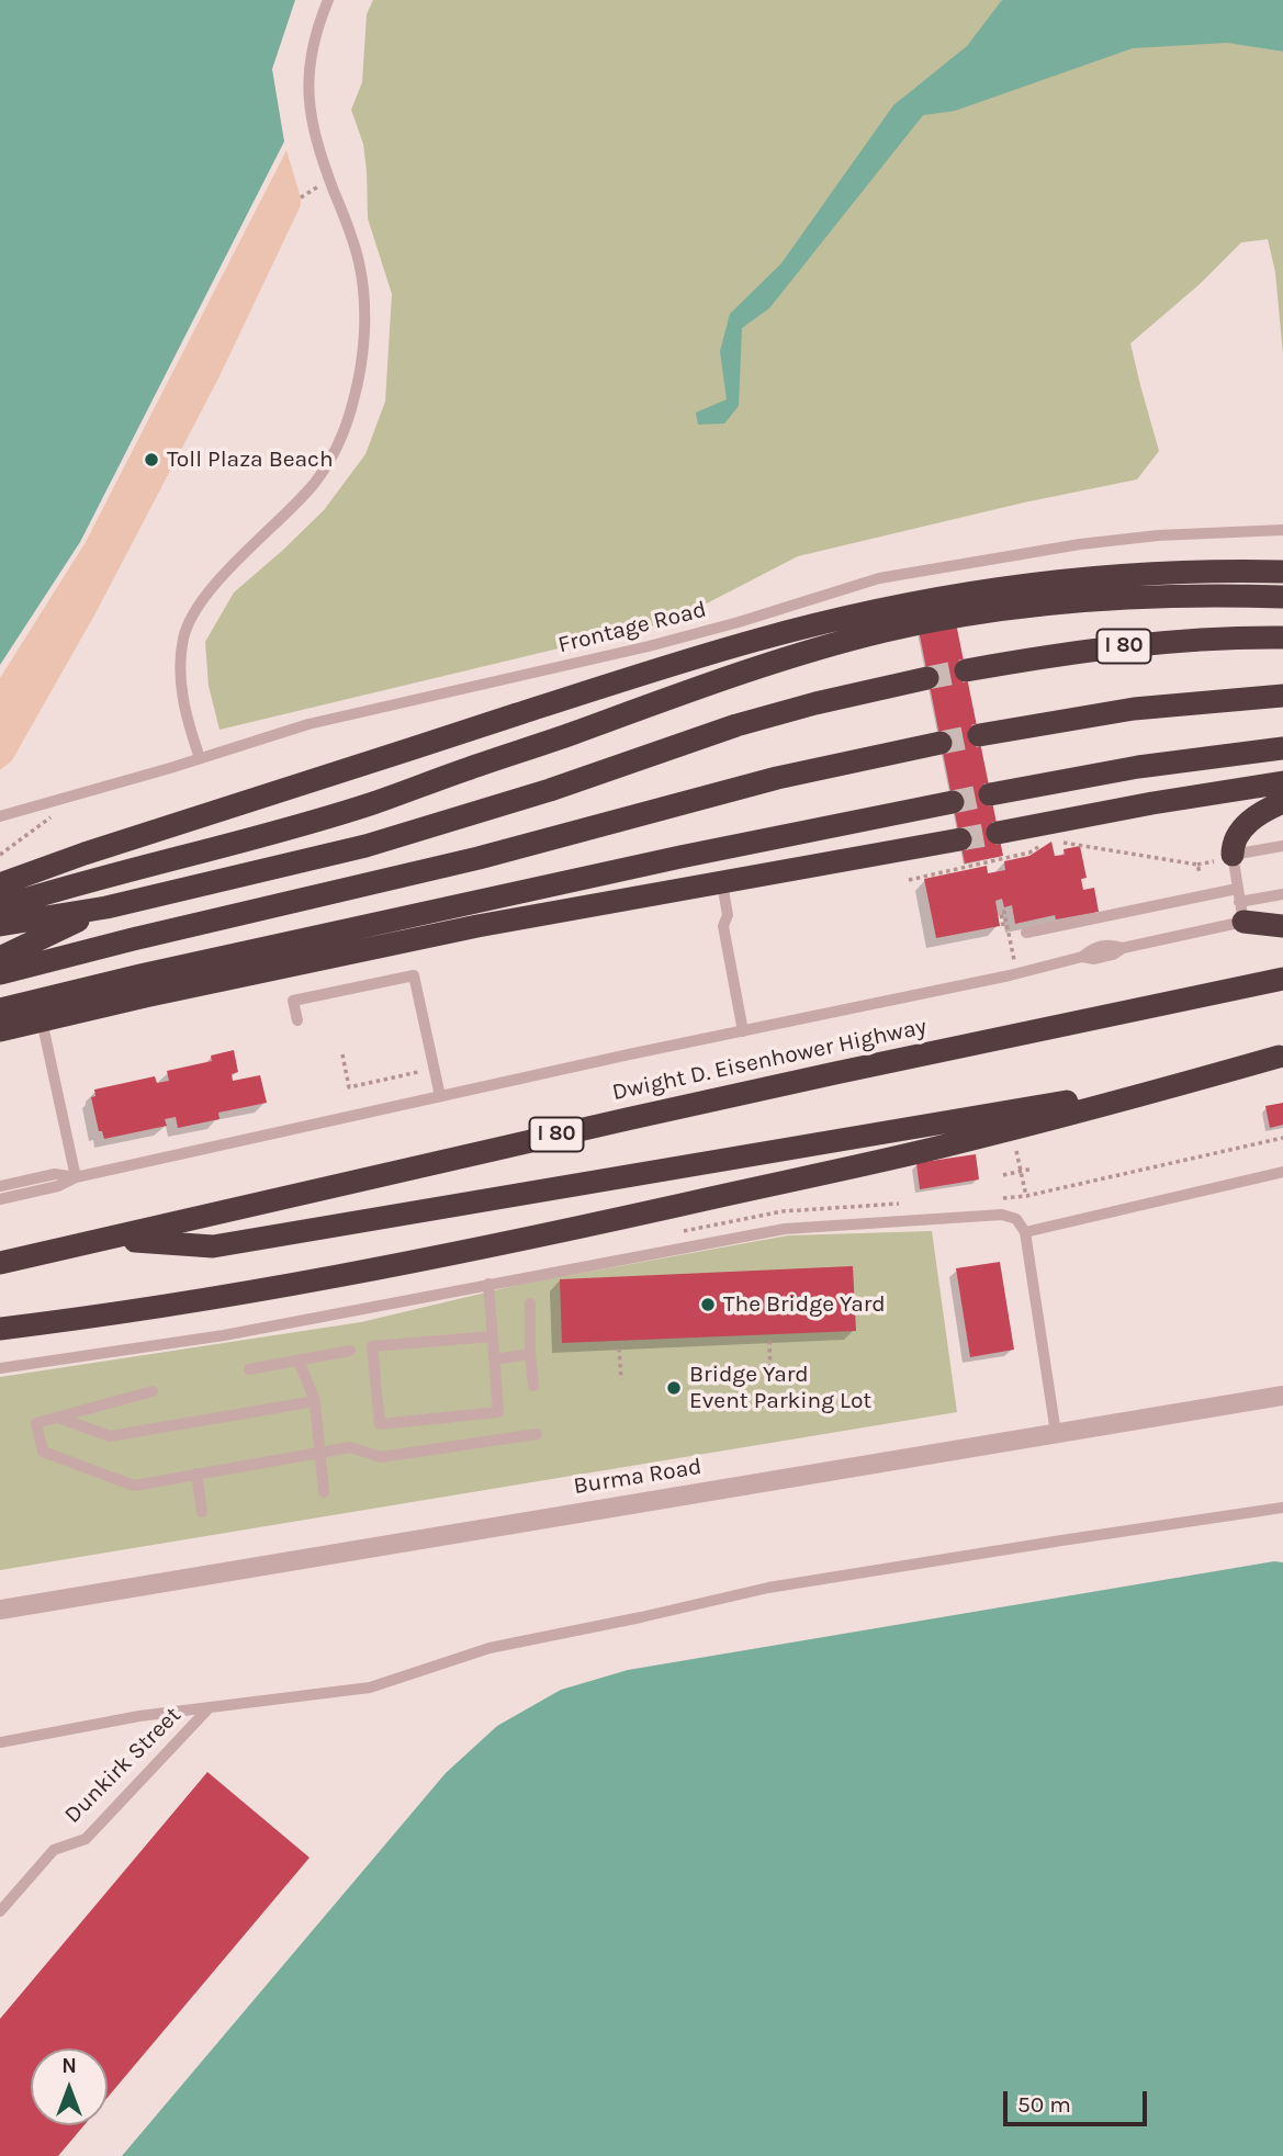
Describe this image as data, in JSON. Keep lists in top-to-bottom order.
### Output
{
  "streets": {
    "highway": ["I 80", "Dwight D. Eisenhower Highway"],
    "street": ["Burma Road"],
    "lane": ["Frontage Road", "Dunkirk Street"]
  },
  "places": ["Toll Plaza Beach", "The Bridge Yard", "Bridge Yard Event Parking Lot"],
  "scale_bar": "50 m",
  "north": "top"
}
